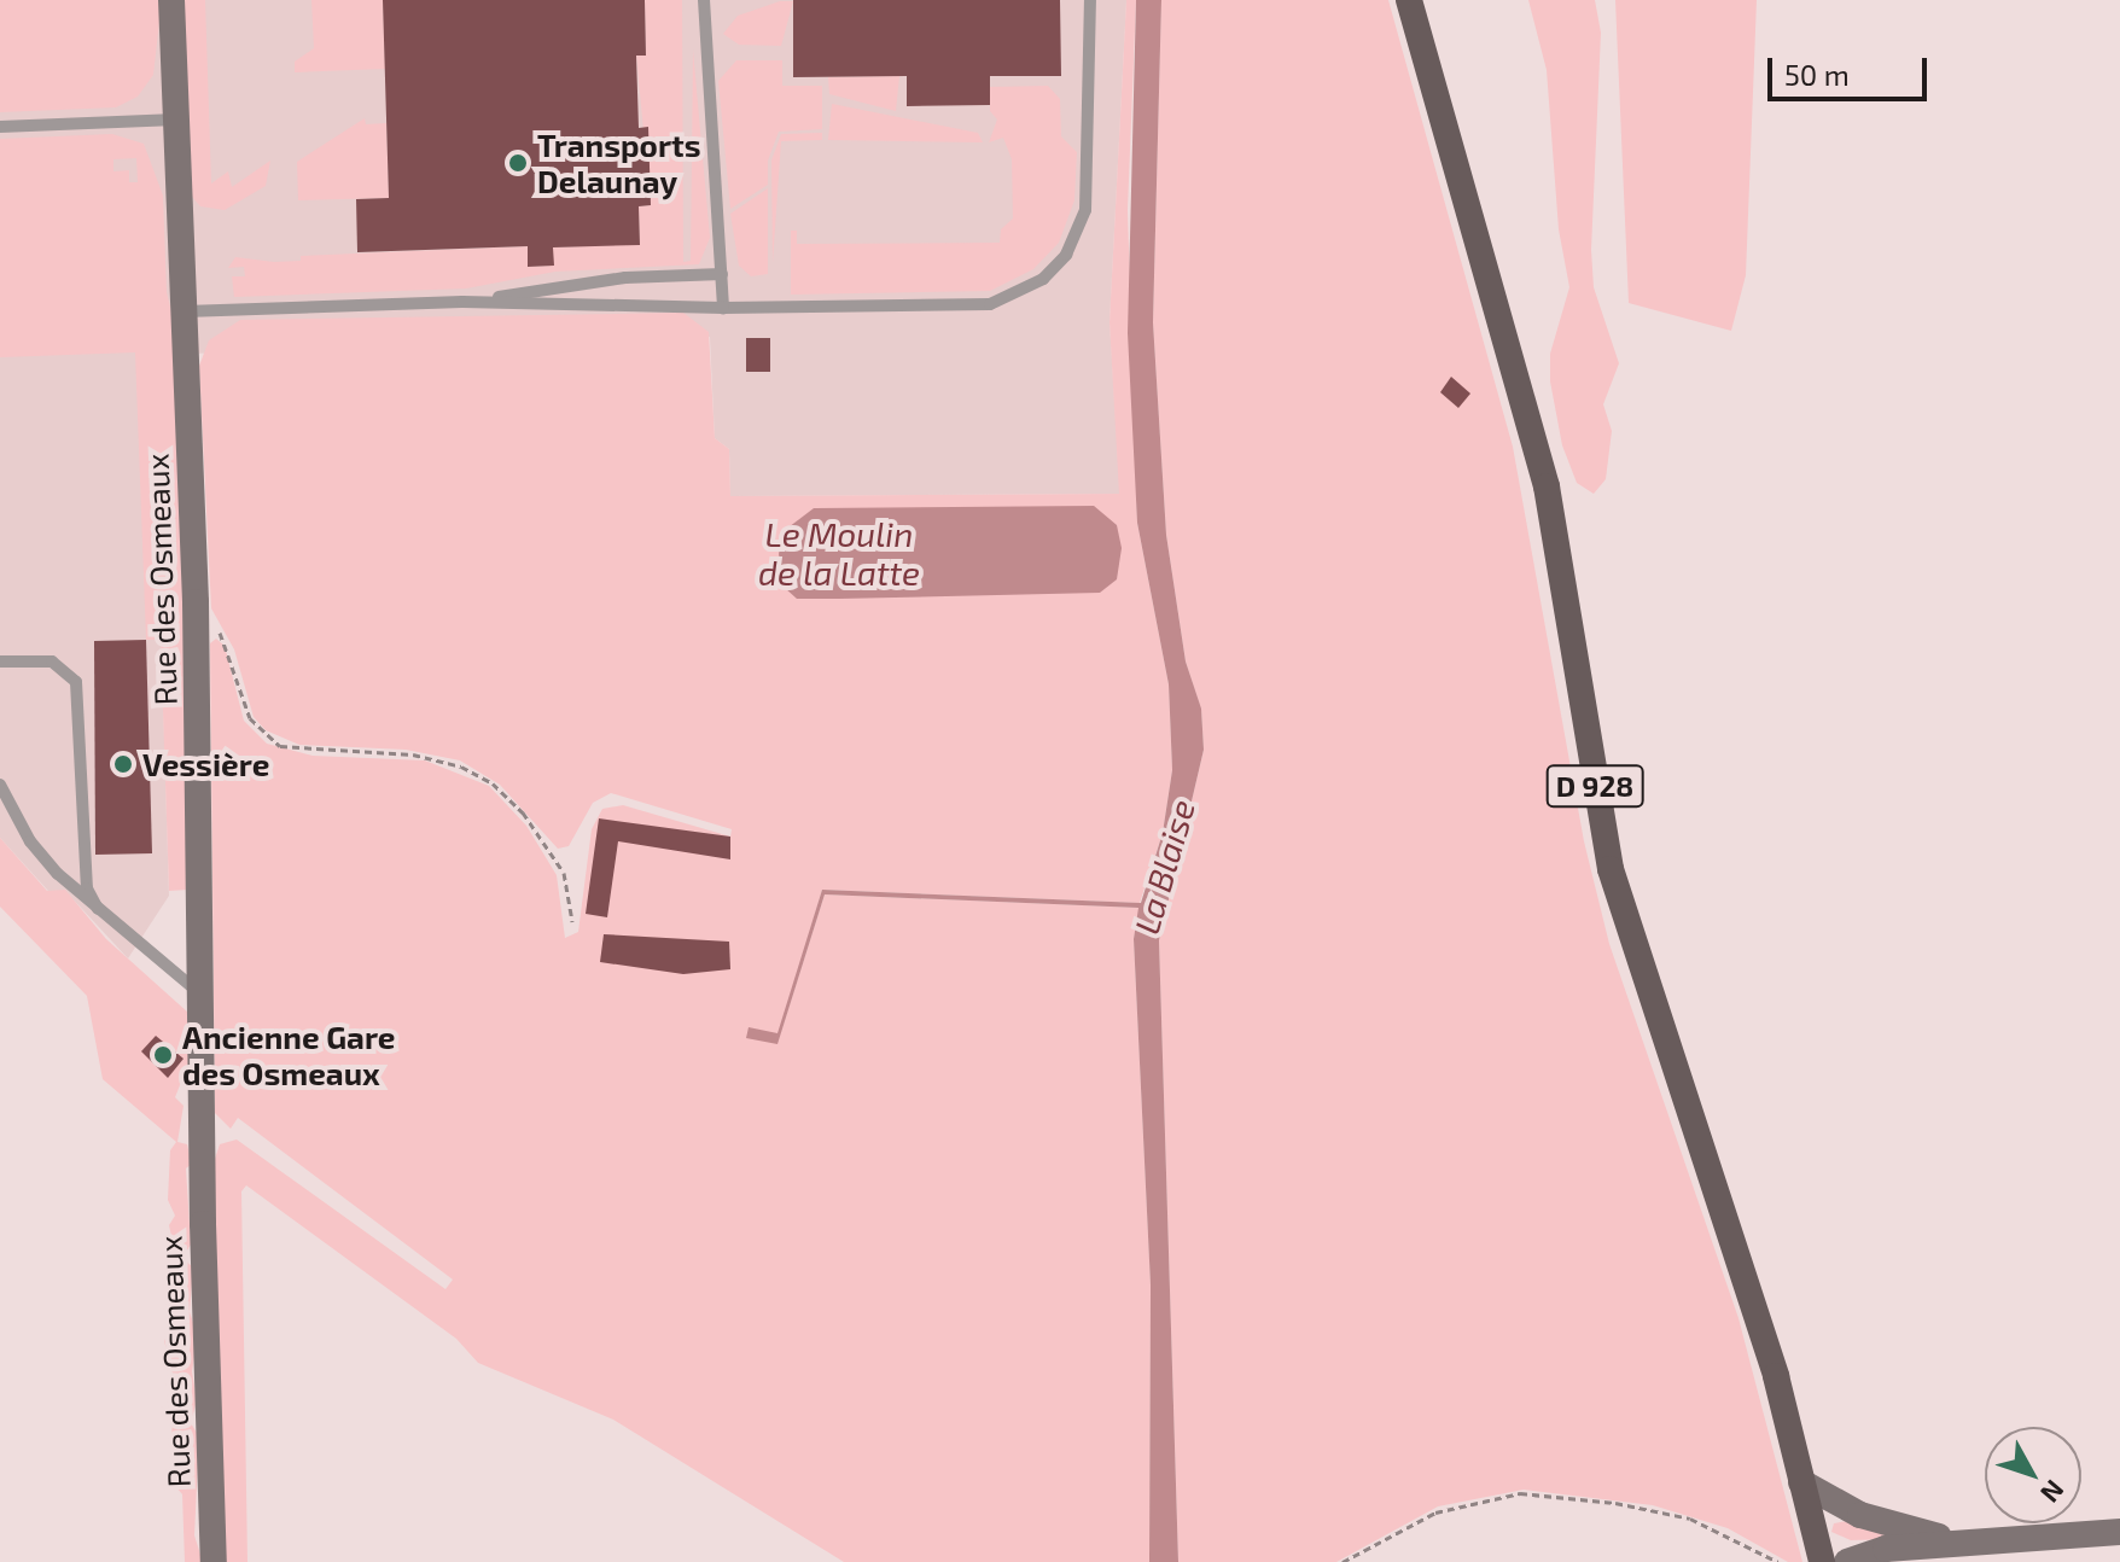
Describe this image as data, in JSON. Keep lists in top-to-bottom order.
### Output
{
  "streets": {
    "main road": ["Rue des Osmeaux", "D 928"]
  },
  "water": ["Le Moulin de la Latte", "La Blaise"],
  "places": ["Transports Delaunay", "Vessière", "Ancienne Gare des Osmeaux"],
  "scale_bar": "50 m",
  "north": "bottom right"
}
